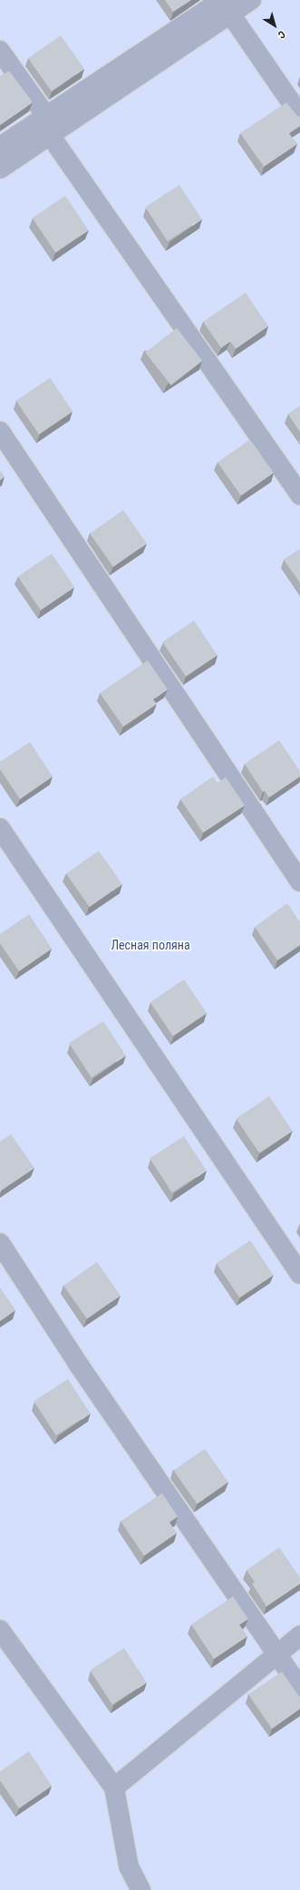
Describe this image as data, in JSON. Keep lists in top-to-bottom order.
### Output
{
  "parks": ["Лесная поляна"],
  "north": "bottom right"
}
